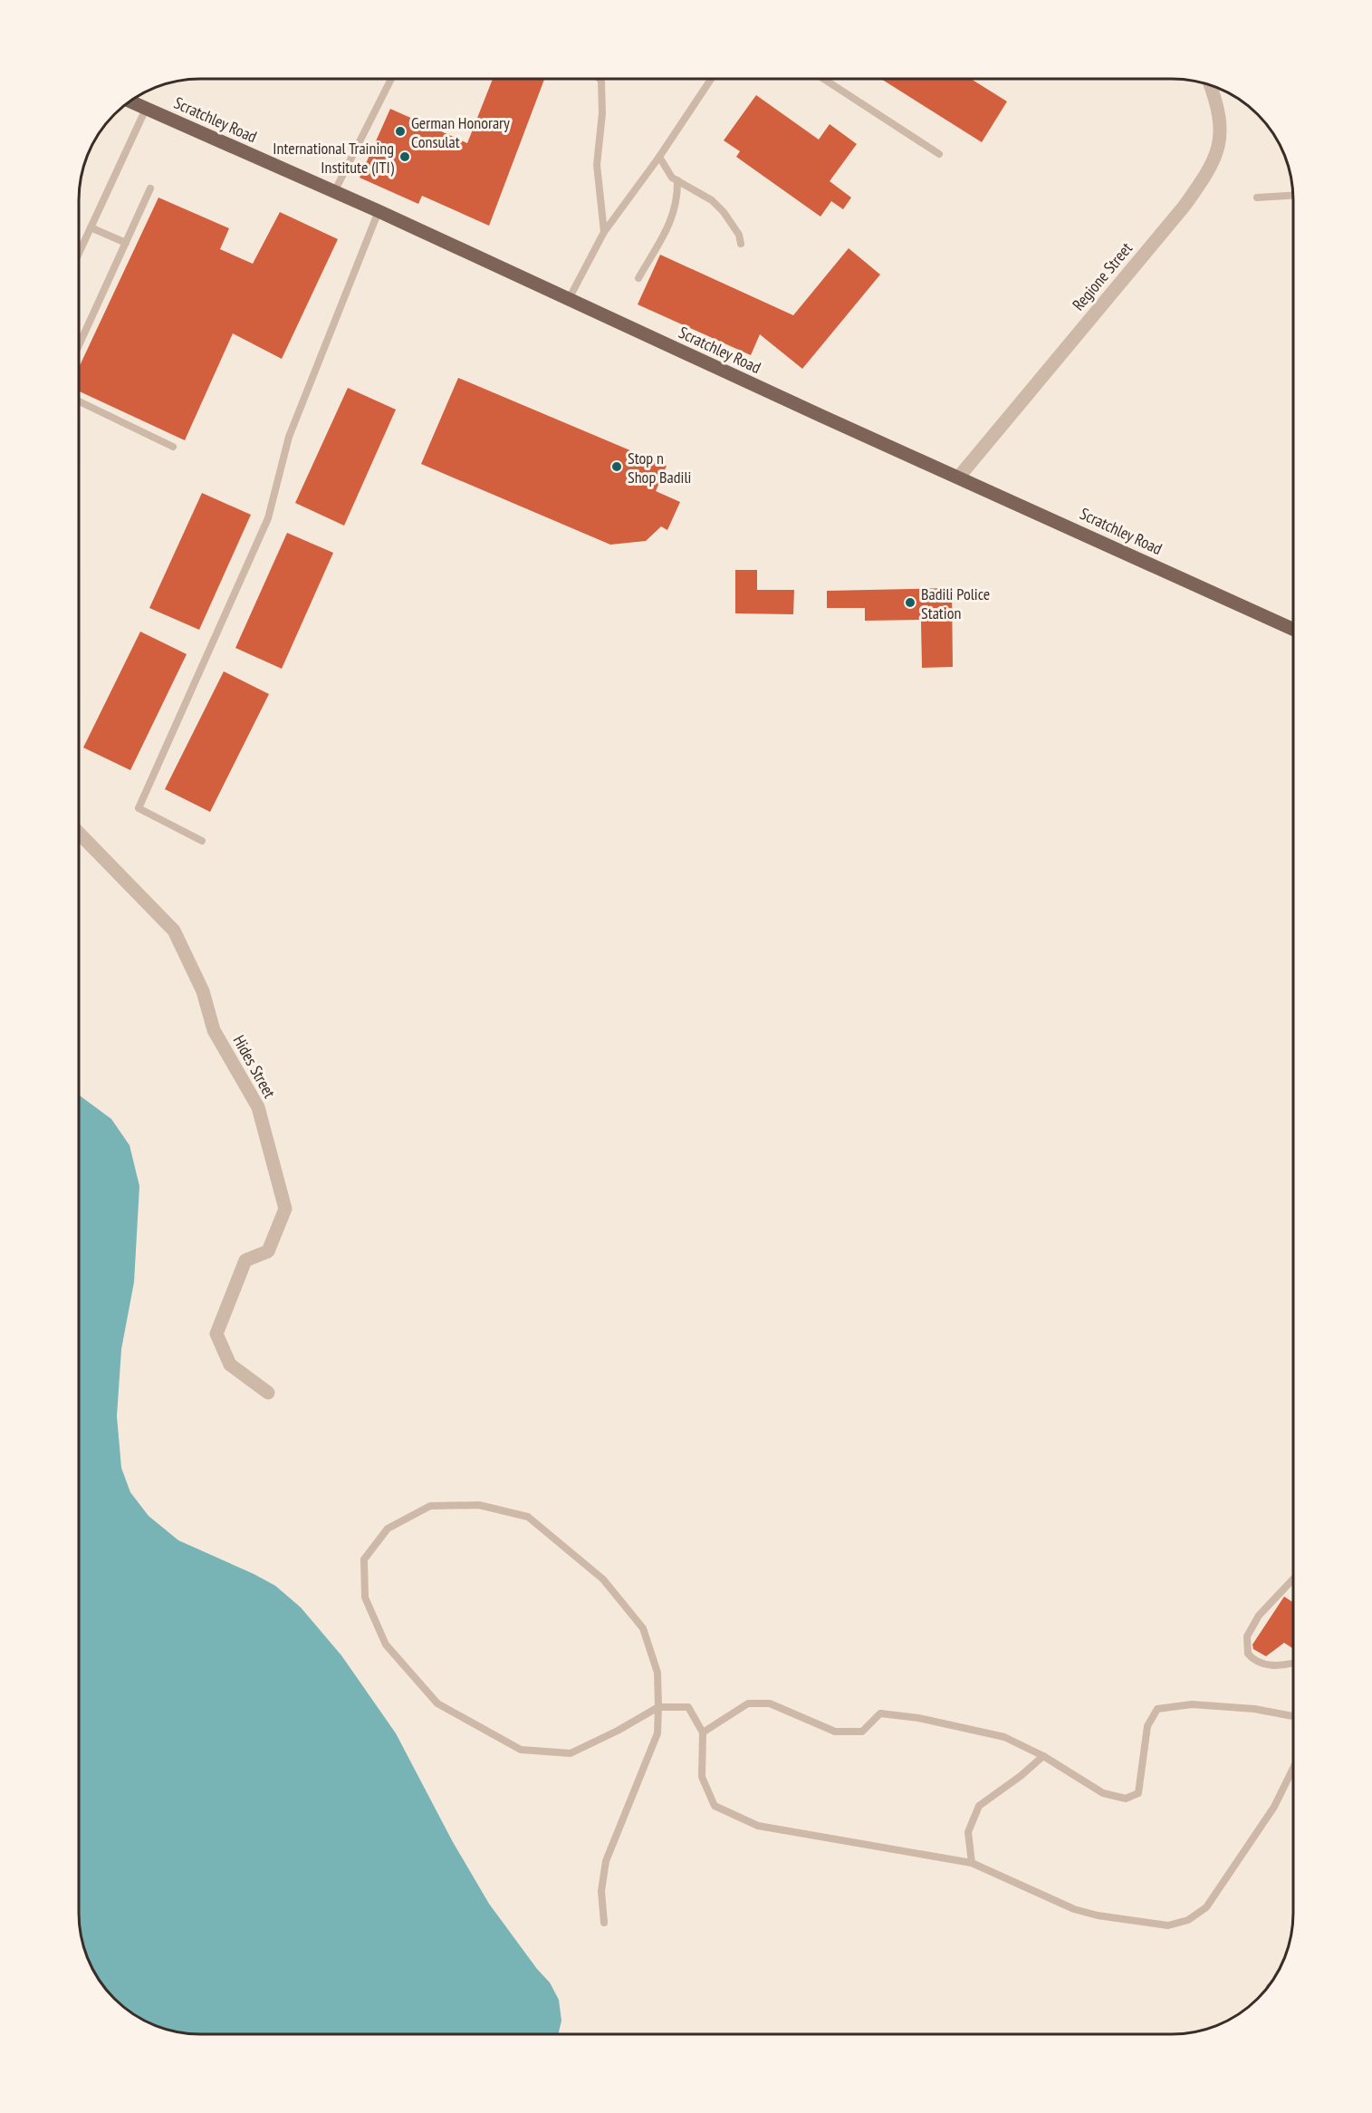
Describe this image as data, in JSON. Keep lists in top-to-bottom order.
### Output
{
  "streets": {
    "main road": ["Scratchley Road"],
    "street": ["Regione Street", "Hides Street"]
  },
  "crossings": [
    ["Scratchley Road", "Regione Street"]
  ],
  "places": [
    "German Honorary Consulat",
    "International Training Institute (ITI)",
    "Stop n Shop Badili",
    "Badili Police Station"
  ]
}
